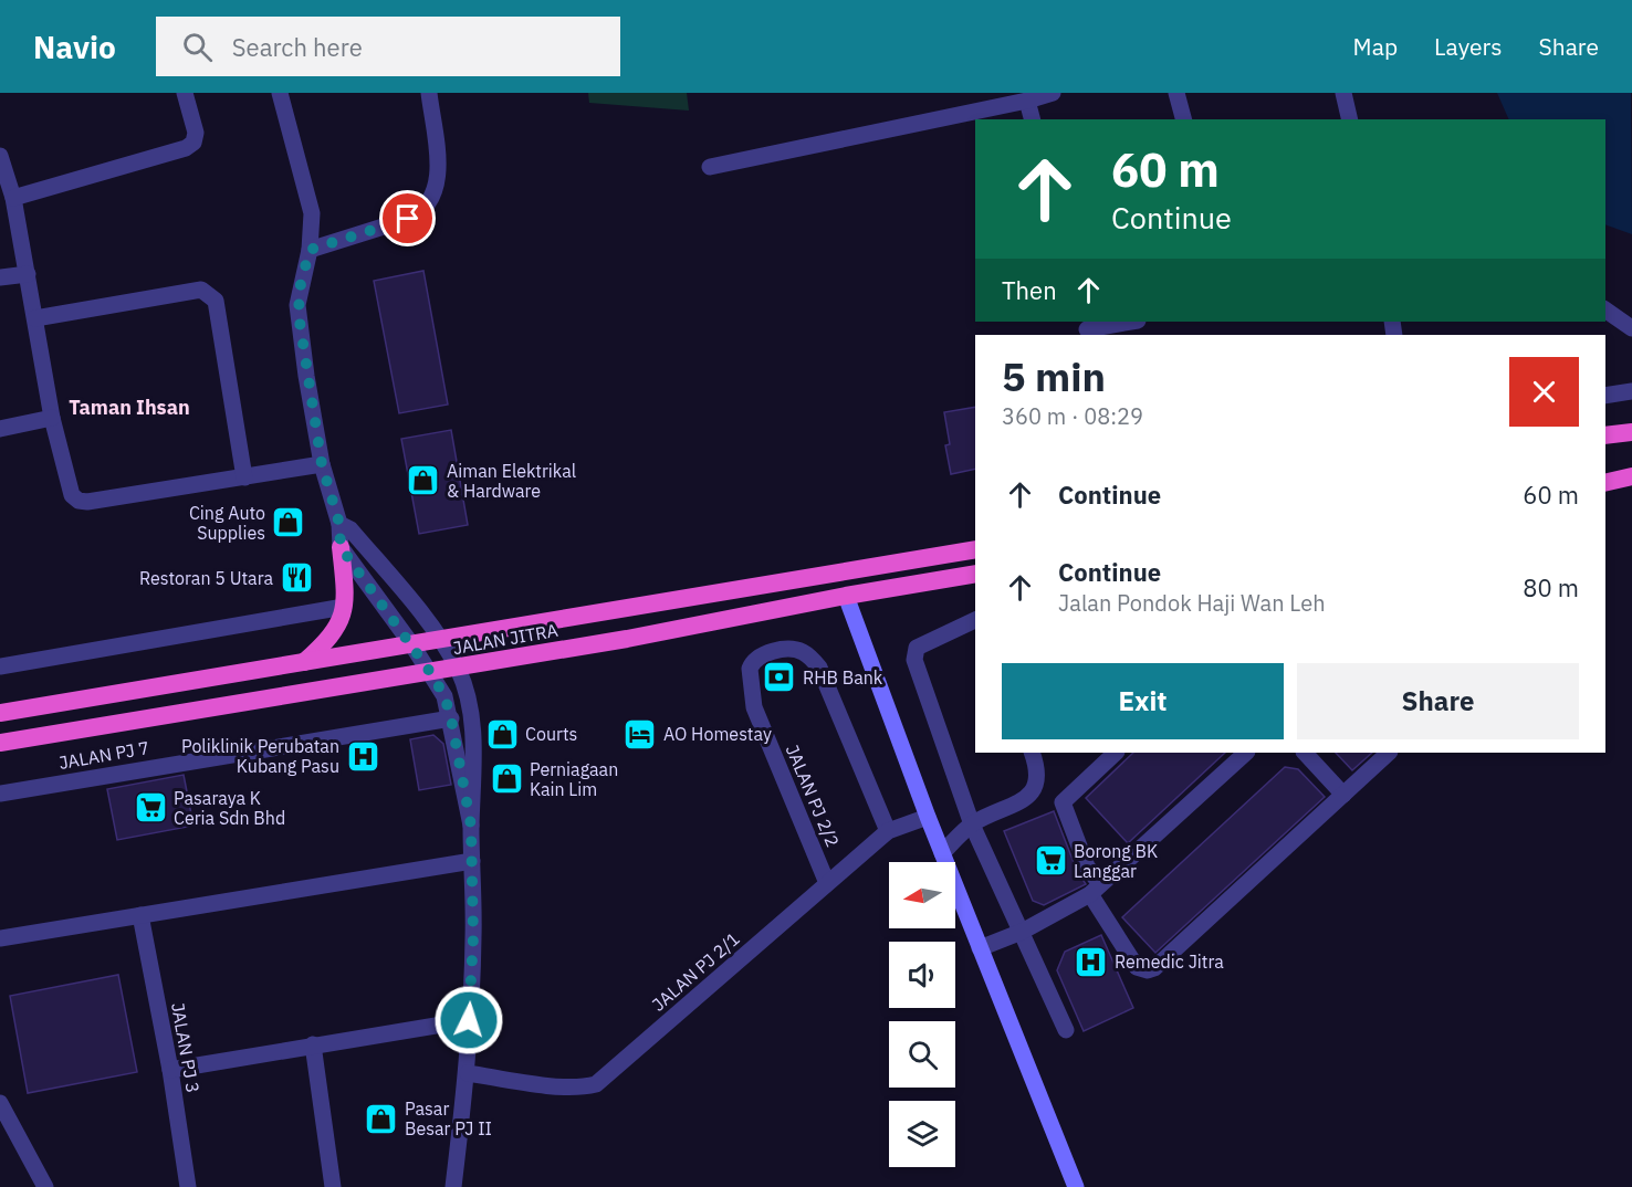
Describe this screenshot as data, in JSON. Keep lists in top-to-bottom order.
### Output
{
  "streets": {
    "highway": ["JALAN JITRA"],
    "street": [
      "JALAN PJ 7",
      "JALAN PJ 2/2",
      "JALAN PJ 2/1",
      "JALAN PJ 3"
    ]
  },
  "crossings": [
    ["JALAN PJ 2/2", "JALAN PJ 2/1"]
  ],
  "districts": ["Taman Ihsan"],
  "places": {
    "shop": [
      "Aiman Elektrikal & Hardware",
      "Cing Auto Supplies",
      "Courts",
      "Perniagaan Kain Lim",
      "Pasar Besar PJ II"
    ],
    "restaurant": ["Restoran 5 Utara"],
    "bank": ["RHB Bank"],
    "hotel": ["AO Homestay"],
    "hospital": ["Poliklinik Perubatan Kubang Pasu", "Remedic Jitra"],
    "supermarket": ["Pasaraya K Ceria Sdn Bhd", "Borong BK Langgar"]
  },
  "north": "left",
  "page": {
    "header": "Navio",
    "search": "Search here",
    "nav": ["Map", "Layers", "Share"],
    "turn": ["60 m", "Continue"],
    "then": "Then",
    "heading": ["5 min", "360 m · 08:29"],
    "list": [
      {
        "name": "Continue",
        "value": "60 m"
      },
      {
        "name": "Continue",
        "note": "Jalan Pondok Haji Wan Leh",
        "value": "80 m"
      }
    ],
    "buttons": ["Exit", "Share"]
  }
}
